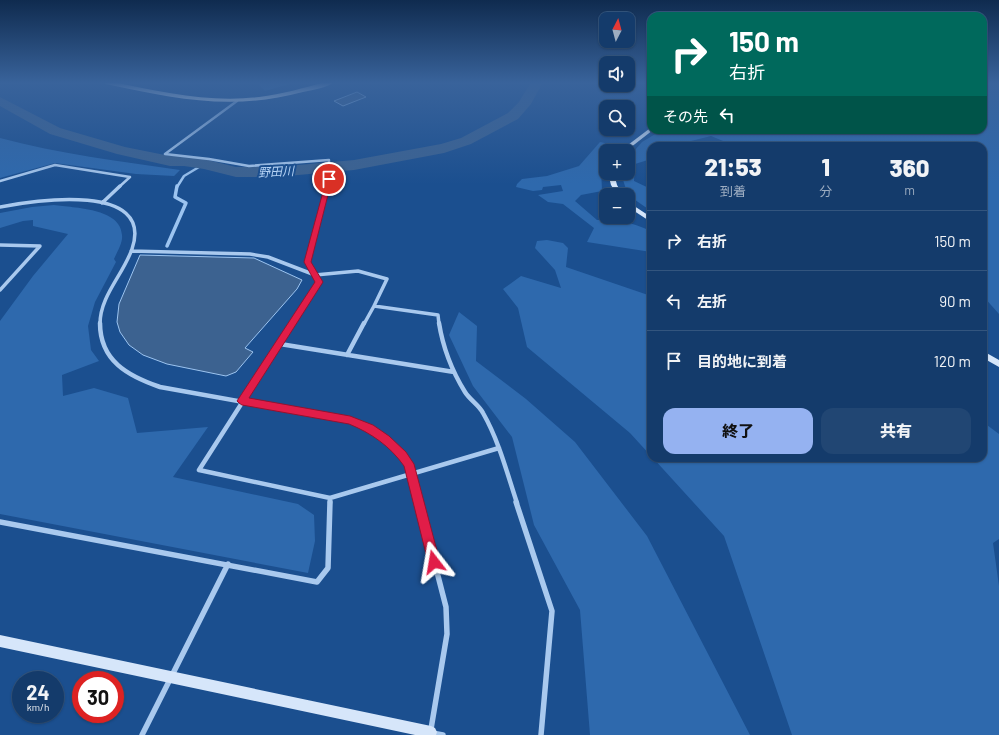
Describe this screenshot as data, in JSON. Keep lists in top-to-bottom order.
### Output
{
  "water": ["野田川"],
  "north": "top",
  "page": {
    "map_buttons": ["+", "−"],
    "turn": ["150 m", "右折"],
    "then": "その先",
    "eta": [
      "21:53",
      "到着",
      "1",
      "分",
      "360",
      "m"
    ],
    "list": [
      {
        "name": "右折",
        "value": "150 m"
      },
      {
        "name": "左折",
        "value": "90 m"
      },
      {
        "name": "目的地に到着",
        "value": "120 m"
      }
    ],
    "buttons": ["終了", "共有"],
    "speed": "24 km/h",
    "limit": "30"
  }
}
